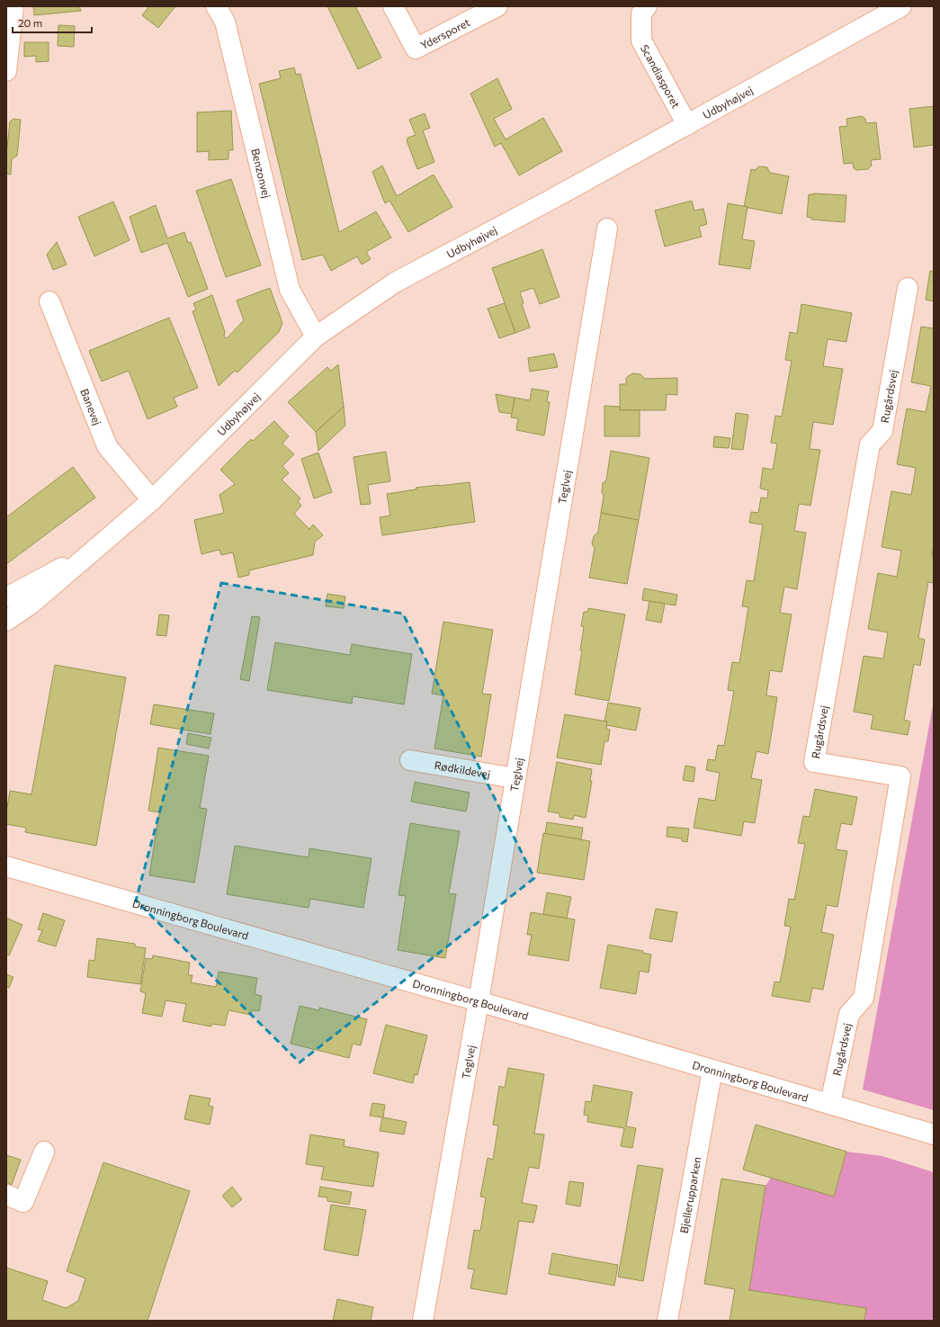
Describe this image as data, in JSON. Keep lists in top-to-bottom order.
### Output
{
  "streets": {
    "street": [
      "Ydersporet",
      "Scandiasporet",
      "Udbyhøjvej",
      "Benzonvej",
      "Rugårdsvej",
      "Banevej",
      "Teglvej",
      "Rødkildevej",
      "Dronningborg Boulevard",
      "Bjellerupparken"
    ]
  },
  "crossings": [
    ["Scandiasporet", "Udbyhøjvej"],
    ["Udbyhøjvej", "Benzonvej"],
    ["Udbyhøjvej", "Banevej"],
    ["Rugårdsvej", "Dronningborg Boulevard"],
    ["Teglvej", "Rødkildevej"],
    ["Teglvej", "Dronningborg Boulevard"],
    ["Dronningborg Boulevard", "Bjellerupparken"]
  ],
  "scale_bar": "20 m"
}
